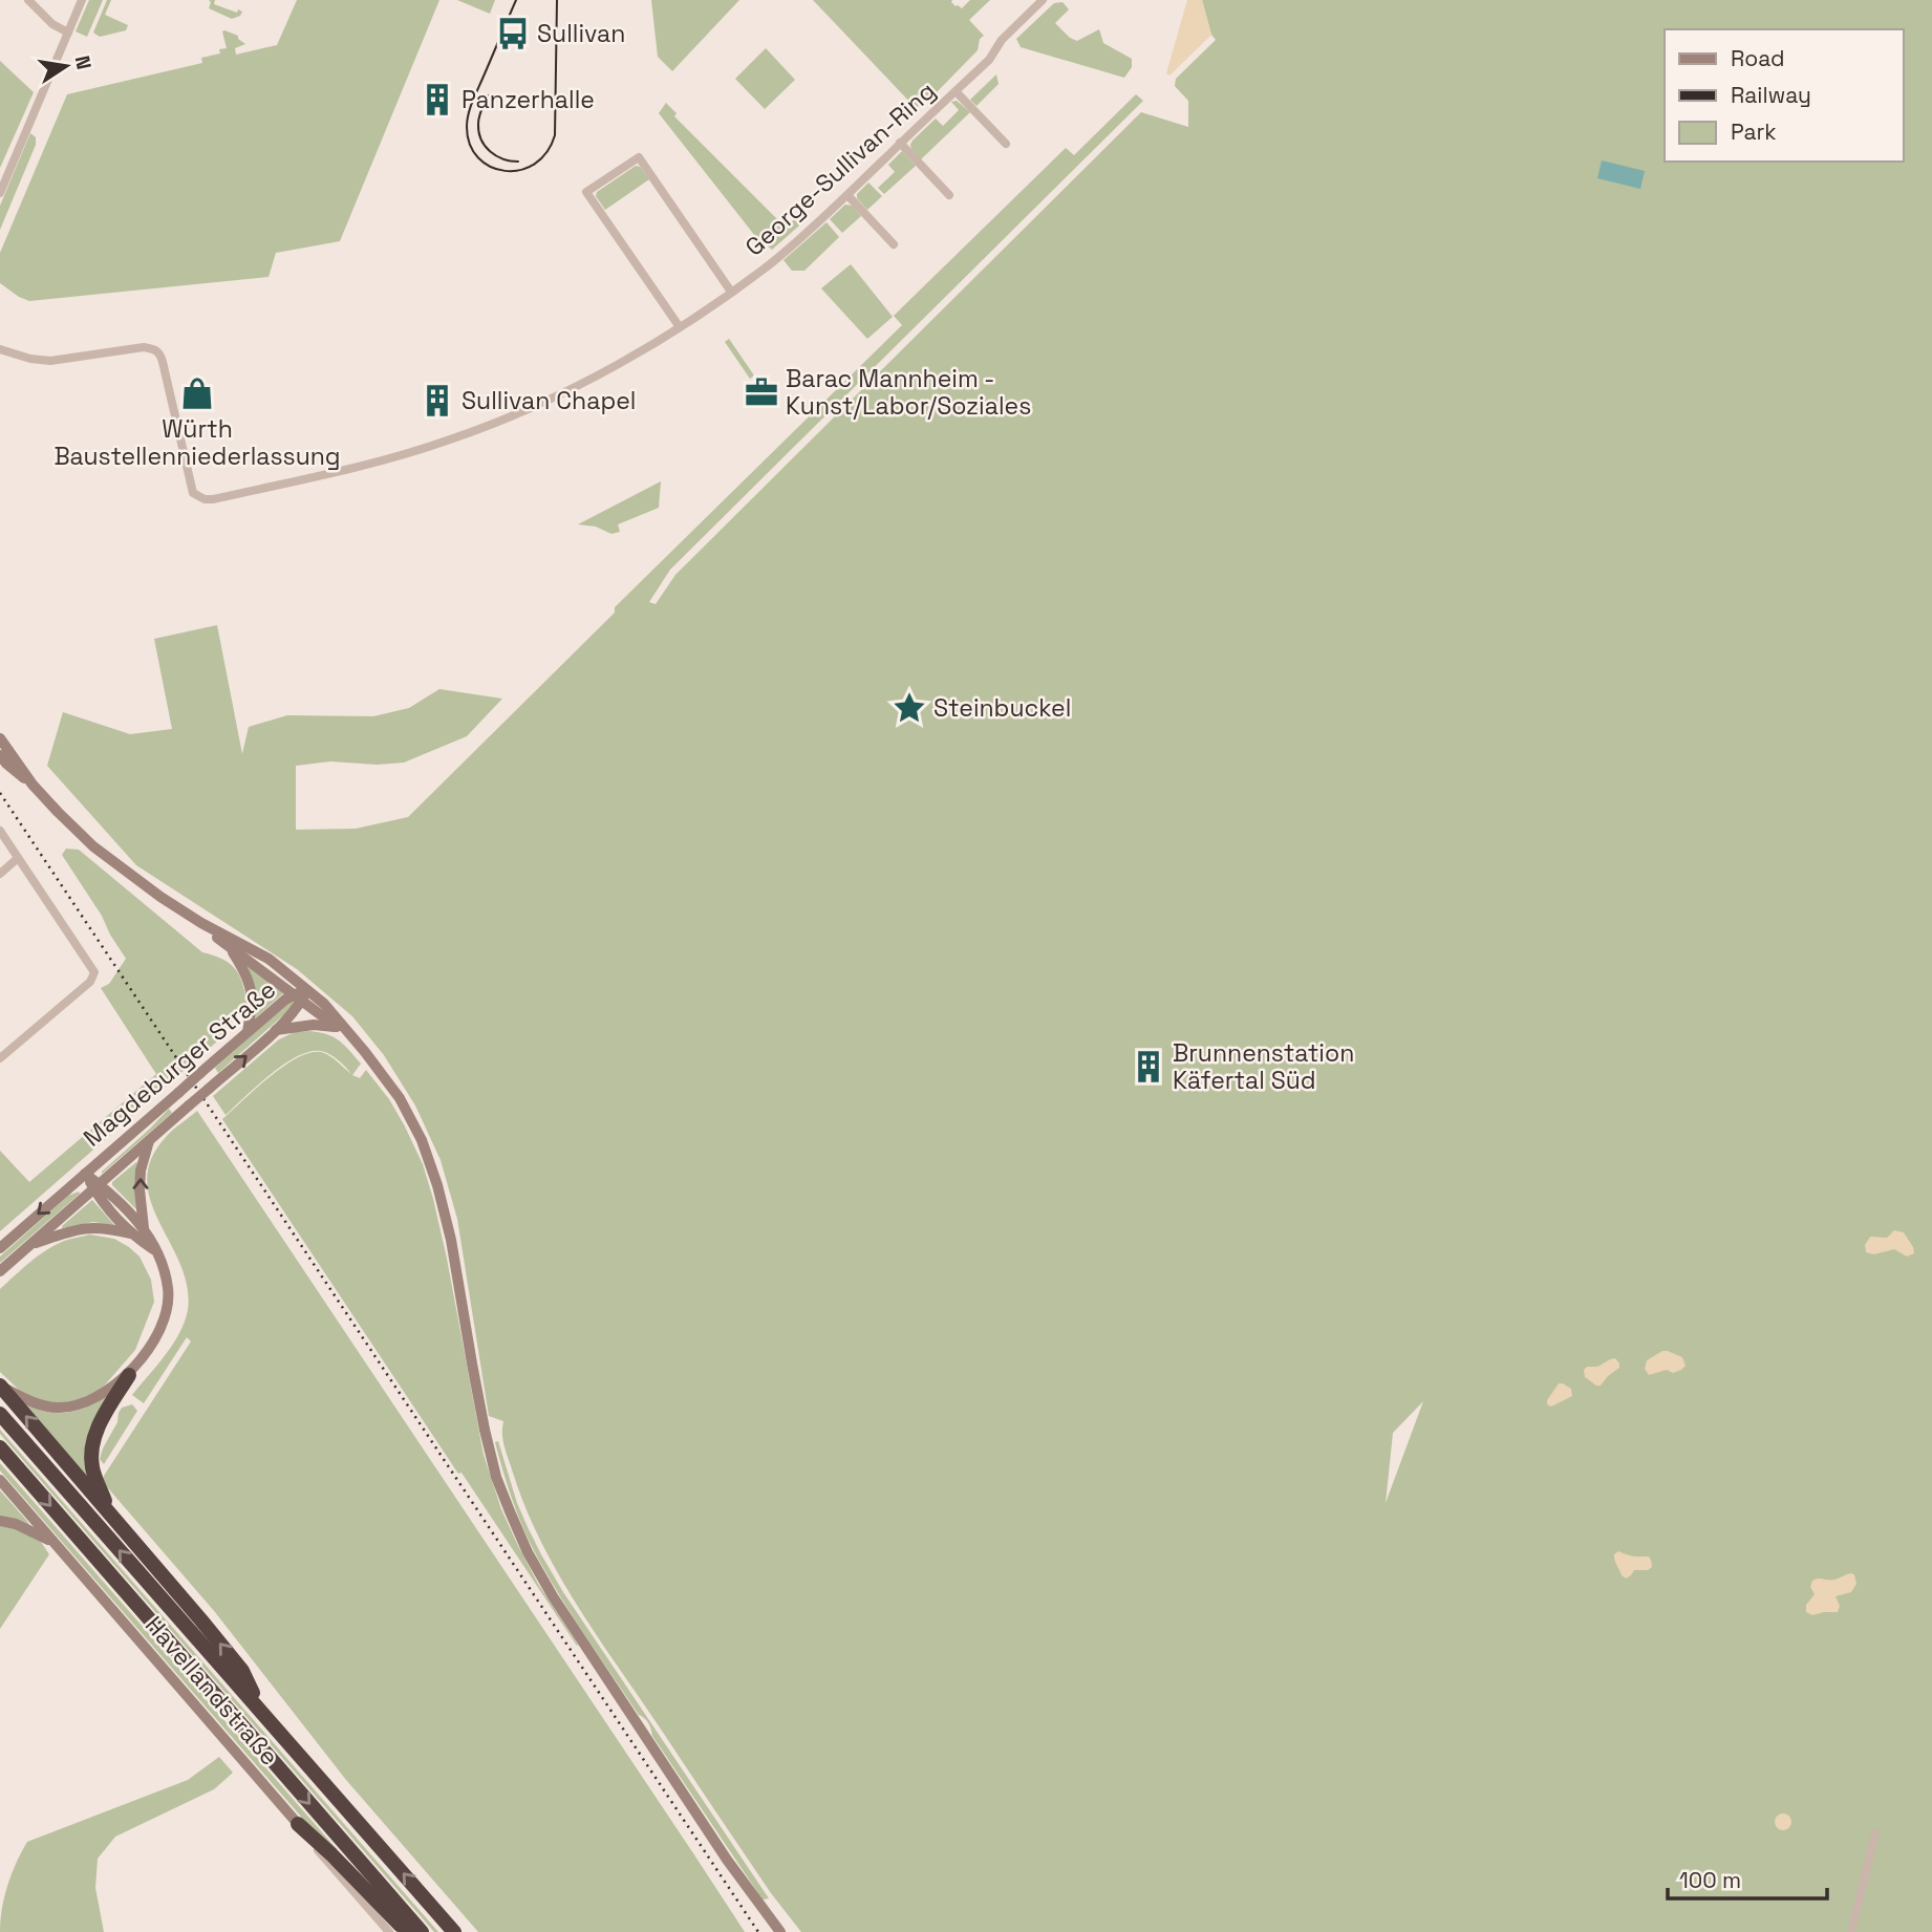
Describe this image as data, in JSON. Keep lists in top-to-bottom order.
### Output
{
  "streets": {
    "main road": ["Magdeburger Straße", "Havellandstraße"],
    "street": ["George-Sullivan-Ring"]
  },
  "places": {
    "bus stop": ["Sullivan"],
    "building": ["Panzerhalle", "Sullivan Chapel", "Brunnenstation Käfertal Süd"],
    "office": ["Barac Mannheim - Kunst/Labor/Soziales"],
    "shop": ["Würth Baustellenniederlassung"],
    "place": ["Steinbuckel"]
  },
  "legend": ["Road", "Railway", "Park"],
  "scale_bar": "100 m",
  "north": "right"
}
